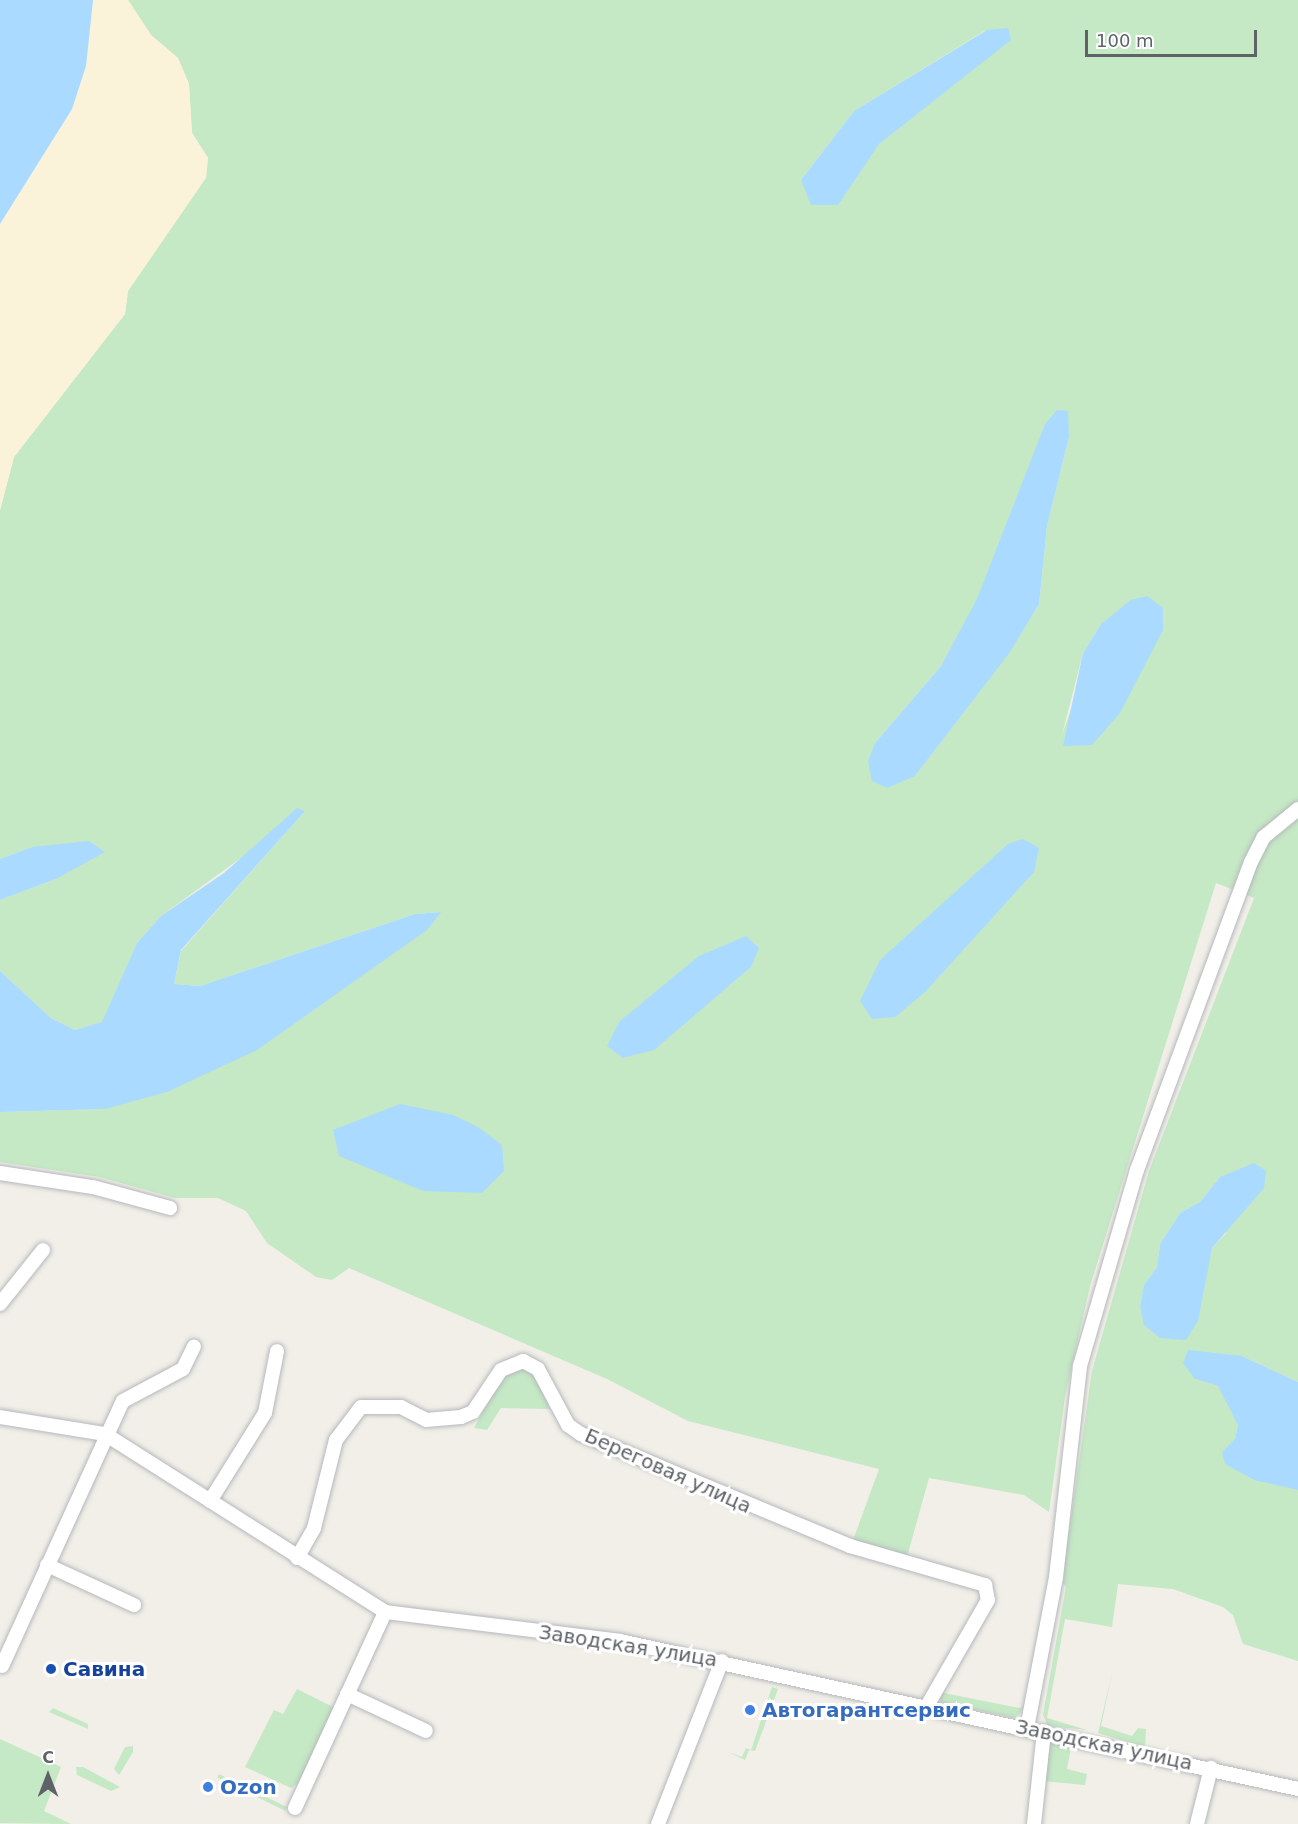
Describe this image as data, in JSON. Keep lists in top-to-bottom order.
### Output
{
  "streets": {
    "street": ["Береговая улица", "Заводская улица"]
  },
  "crossings": [
    ["Береговая улица", "Заводская улица"]
  ],
  "places": ["Савина", "Автогарантсервис", "Ozon"],
  "scale_bar": "100 m",
  "north": "top"
}
